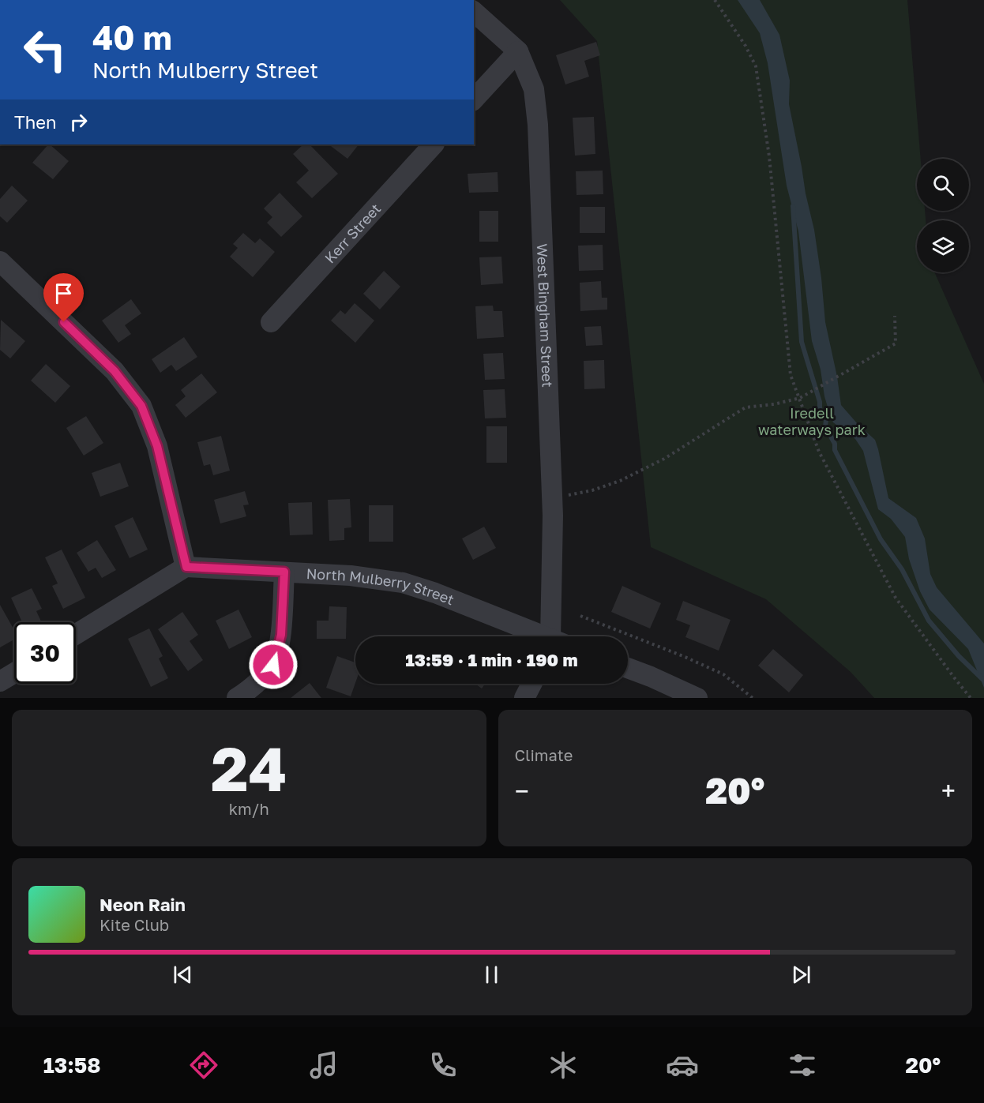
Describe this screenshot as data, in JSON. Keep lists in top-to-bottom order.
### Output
{
  "streets": {
    "street": ["Kerr Street", "West Bingham Street", "North Mulberry Street"]
  },
  "parks": ["Iredell waterways park"],
  "page": {
    "turn": ["40 m", "North Mulberry Street"],
    "then": "Then",
    "limit": "30",
    "trip": "13:59 · 1 min · 190 m",
    "tile": [
      ["24", "km/h"],
      "Climate"
    ],
    "heat": ["−", "20°", "+"],
    "song": ["Neon Rain", "Kite Club"],
    "tabs": ["13:58", "20°"]
  }
}
